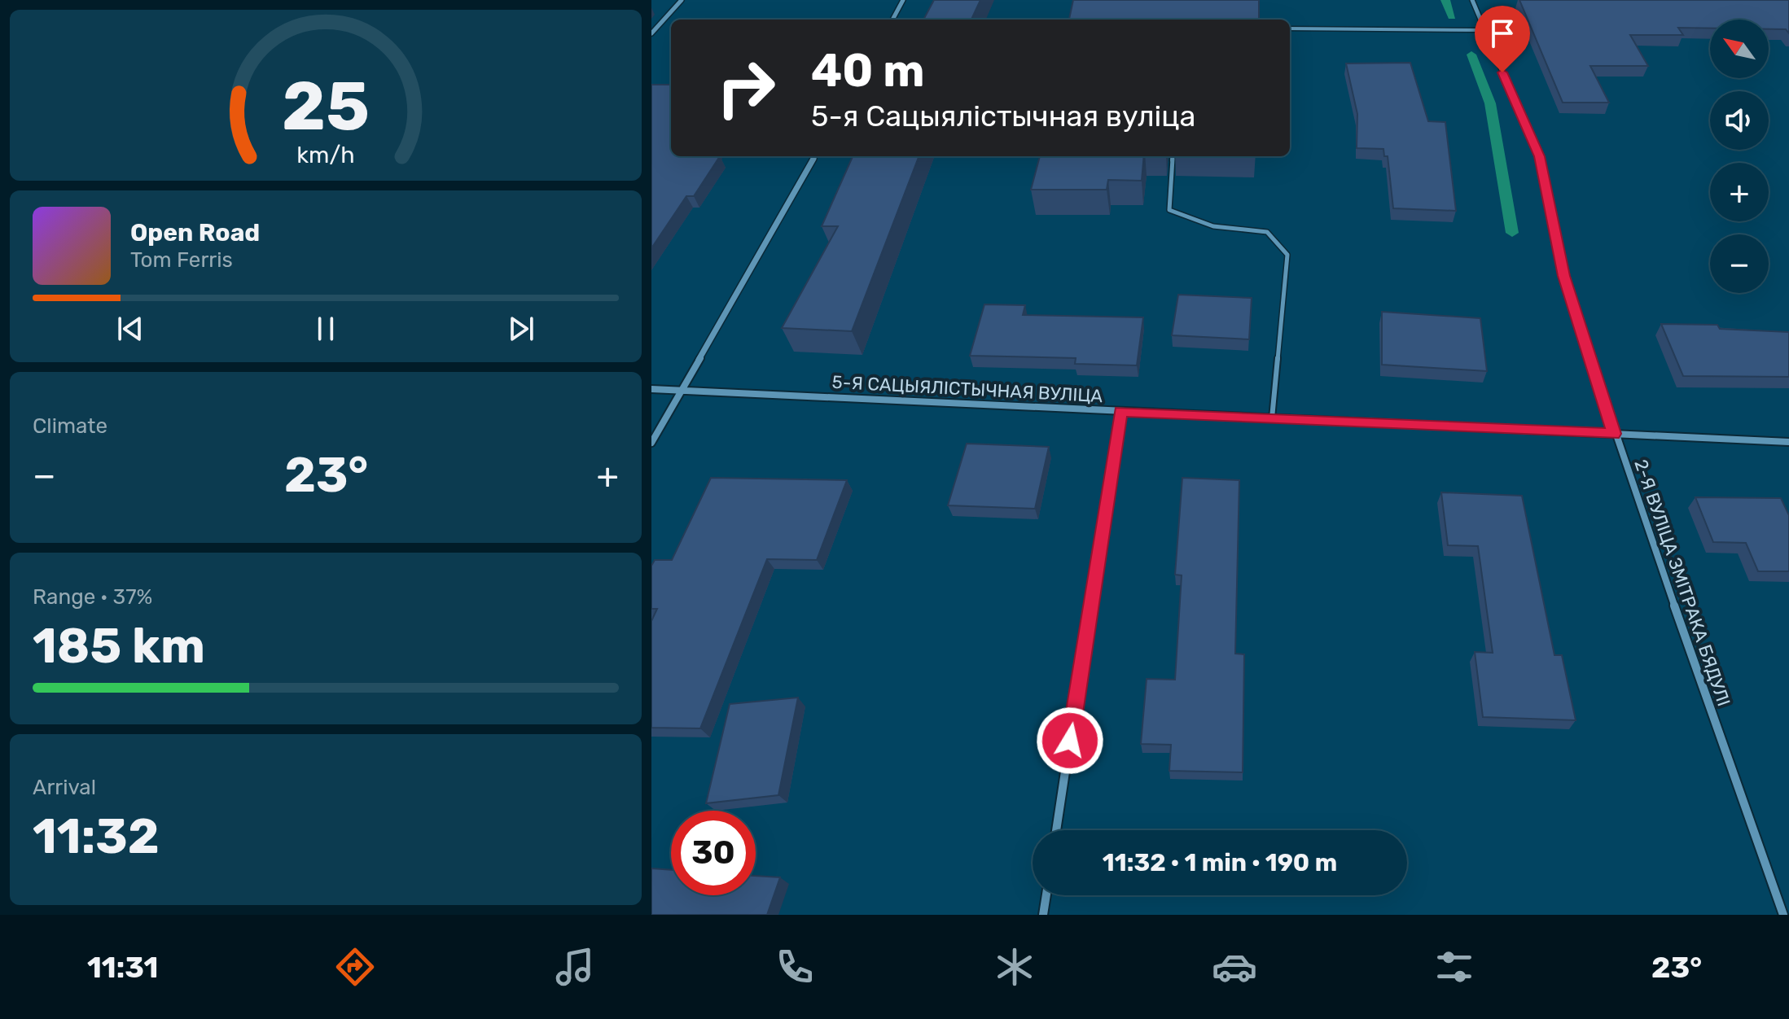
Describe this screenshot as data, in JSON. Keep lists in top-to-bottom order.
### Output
{
  "streets": {
    "street": ["5-Я САЦЫЯЛІСТЫЧНАЯ ВУЛІЦА", "2-Я ВУЛІЦА ЗМІТРАКА БЯДУЛІ"]
  },
  "crossings": [
    ["5-Я САЦЫЯЛІСТЫЧНАЯ ВУЛІЦА", "2-Я ВУЛІЦА ЗМІТРАКА БЯДУЛІ"]
  ],
  "north": "top left",
  "page": {
    "map_buttons": ["+", "−"],
    "turn": ["40 m", "5-я Сацыялістычная вуліца"],
    "song": ["Open Road", "Tom Ferris"],
    "tile": [
      "Climate",
      ["Range · 37%", "185 km"],
      ["Arrival", "11:32"]
    ],
    "heat": ["−", "23°", "+"],
    "limit": "30",
    "trip": "11:32 · 1 min · 190 m",
    "tabs": ["11:31", "23°"],
    "gauge": ["25", "km/h"]
  }
}
